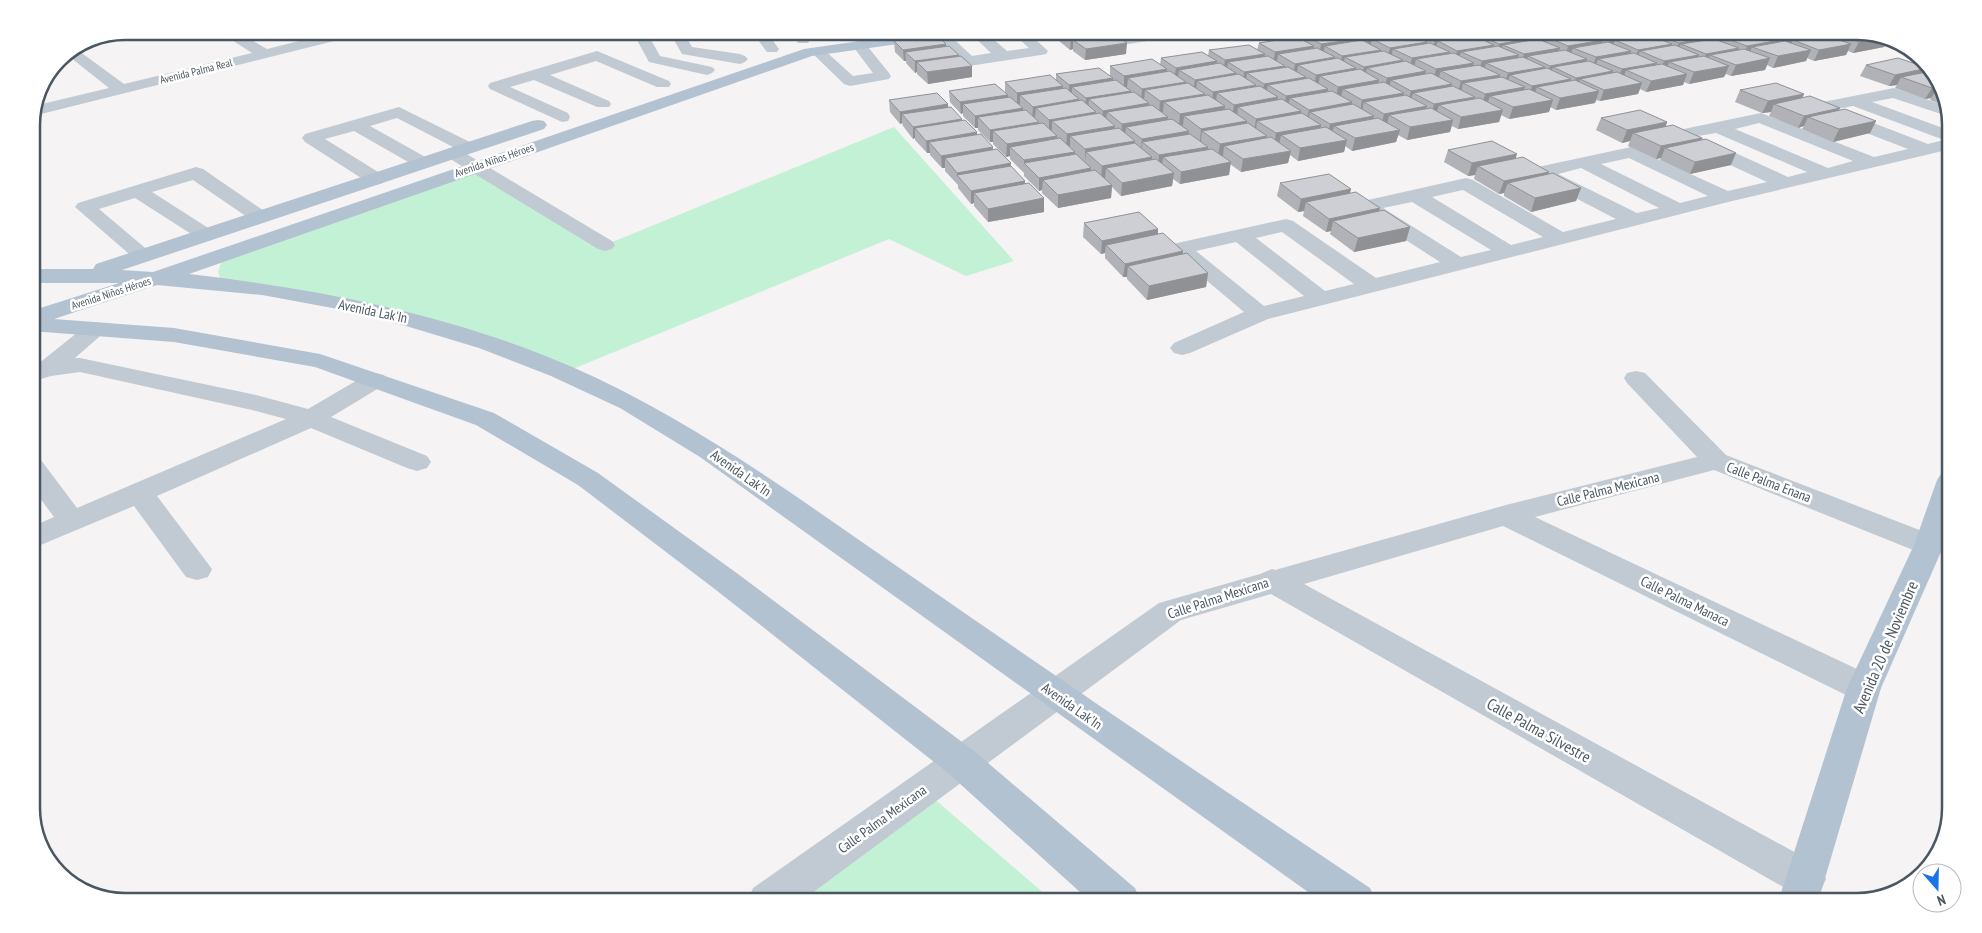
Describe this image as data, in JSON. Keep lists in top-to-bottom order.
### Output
{
  "streets": {
    "main road": ["Avenida Niños Héroes", "Avenida Lak'In", "Avenida 20 de Noviembre"],
    "street": [
      "Avenida Palma Real",
      "Calle Palma Enana",
      "Calle Palma Mexicana",
      "Calle Palma Manaca",
      "Calle Palma Silvestre"
    ]
  },
  "crossings": [
    ["Avenida Niños Héroes", "Avenida Lak'In"],
    ["Avenida Lak'In", "Calle Palma Mexicana"],
    ["Calle Palma Enana", "Calle Palma Mexicana"],
    ["Calle Palma Enana", "Avenida 20 de Noviembre"],
    ["Calle Palma Mexicana", "Calle Palma Manaca"],
    ["Calle Palma Mexicana", "Calle Palma Silvestre"],
    ["Calle Palma Manaca", "Avenida 20 de Noviembre"],
    ["Avenida 20 de Noviembre", "Calle Palma Silvestre"]
  ],
  "north": "bottom"
}
